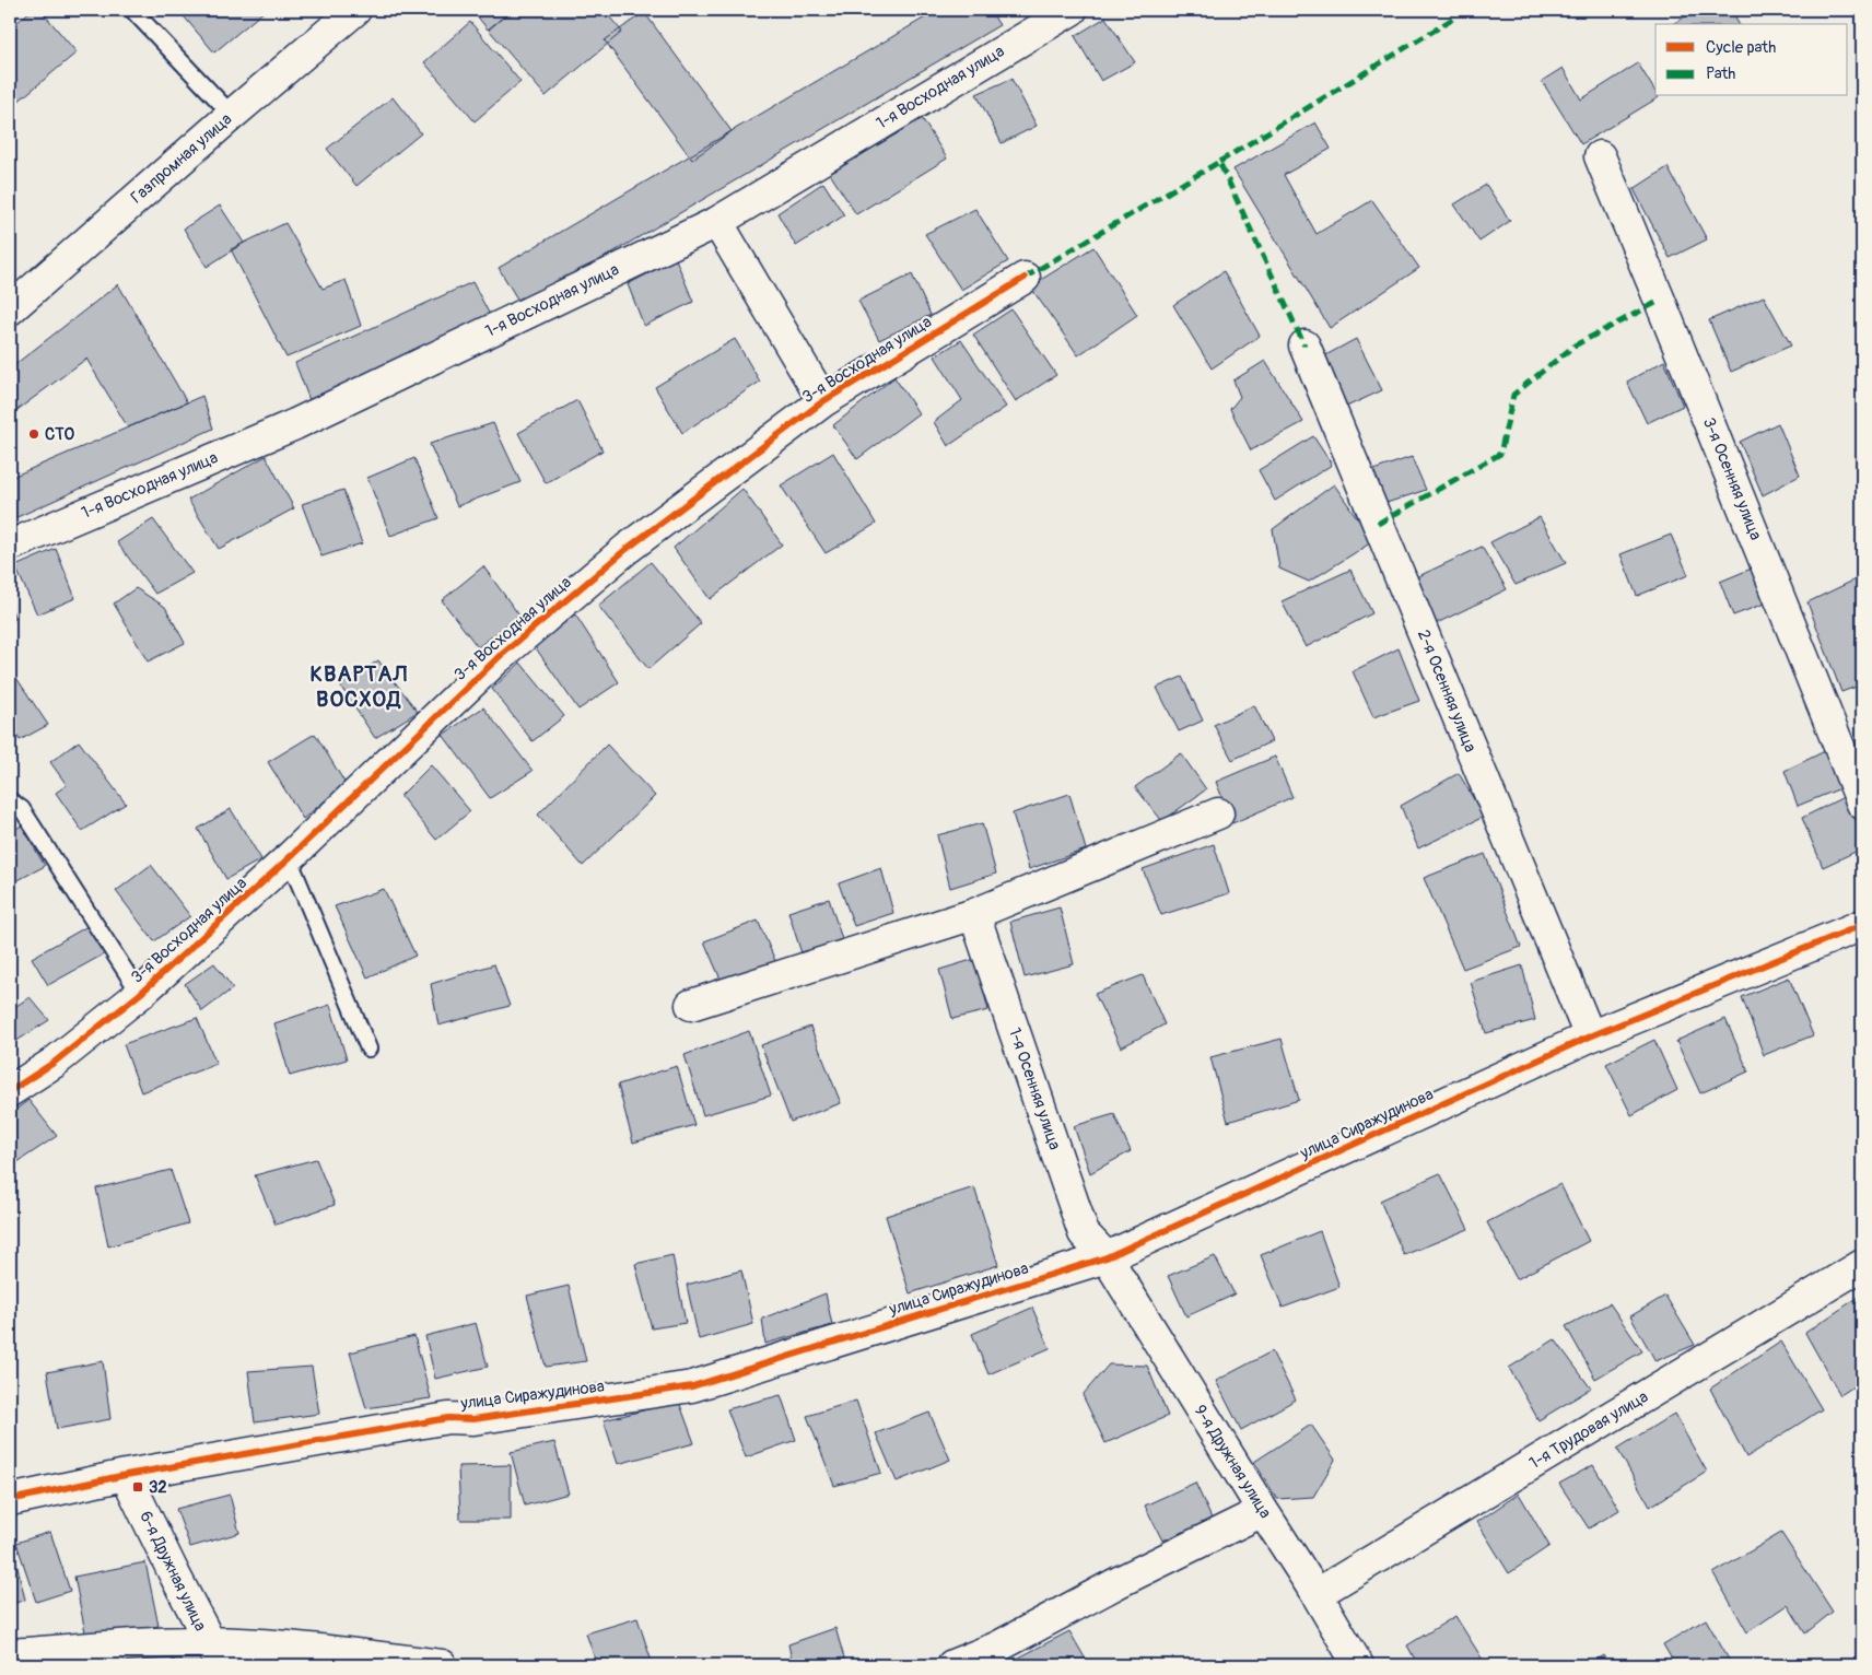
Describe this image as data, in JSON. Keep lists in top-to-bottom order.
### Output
{
  "streets": {
    "street": [
      "1-я Восходная улица",
      "Газпромная улица",
      "3-я Восходная улица",
      "3-я Осенняя улица",
      "2-я Осенняя улица",
      "1-я Осенняя улица",
      "улица Сиражудинова",
      "1-я Трудовая улица",
      "9-я Дружная улица",
      "6-я Дружная улица"
    ]
  },
  "crossings": [
    ["2-я Осенняя улица", "улица Сиражудинова"],
    ["1-я Осенняя улица", "улица Сиражудинова"],
    ["1-я Осенняя улица", "9-я Дружная улица"],
    ["улица Сиражудинова", "9-я Дружная улица"],
    ["улица Сиражудинова", "6-я Дружная улица"],
    ["1-я Трудовая улица", "9-я Дружная улица"]
  ],
  "districts": ["КВАРТАЛ ВОСХОД"],
  "places": {
    "other": ["СТО"],
    "transit": ["32"]
  },
  "legend": ["Cycle path", "Path"]
}
